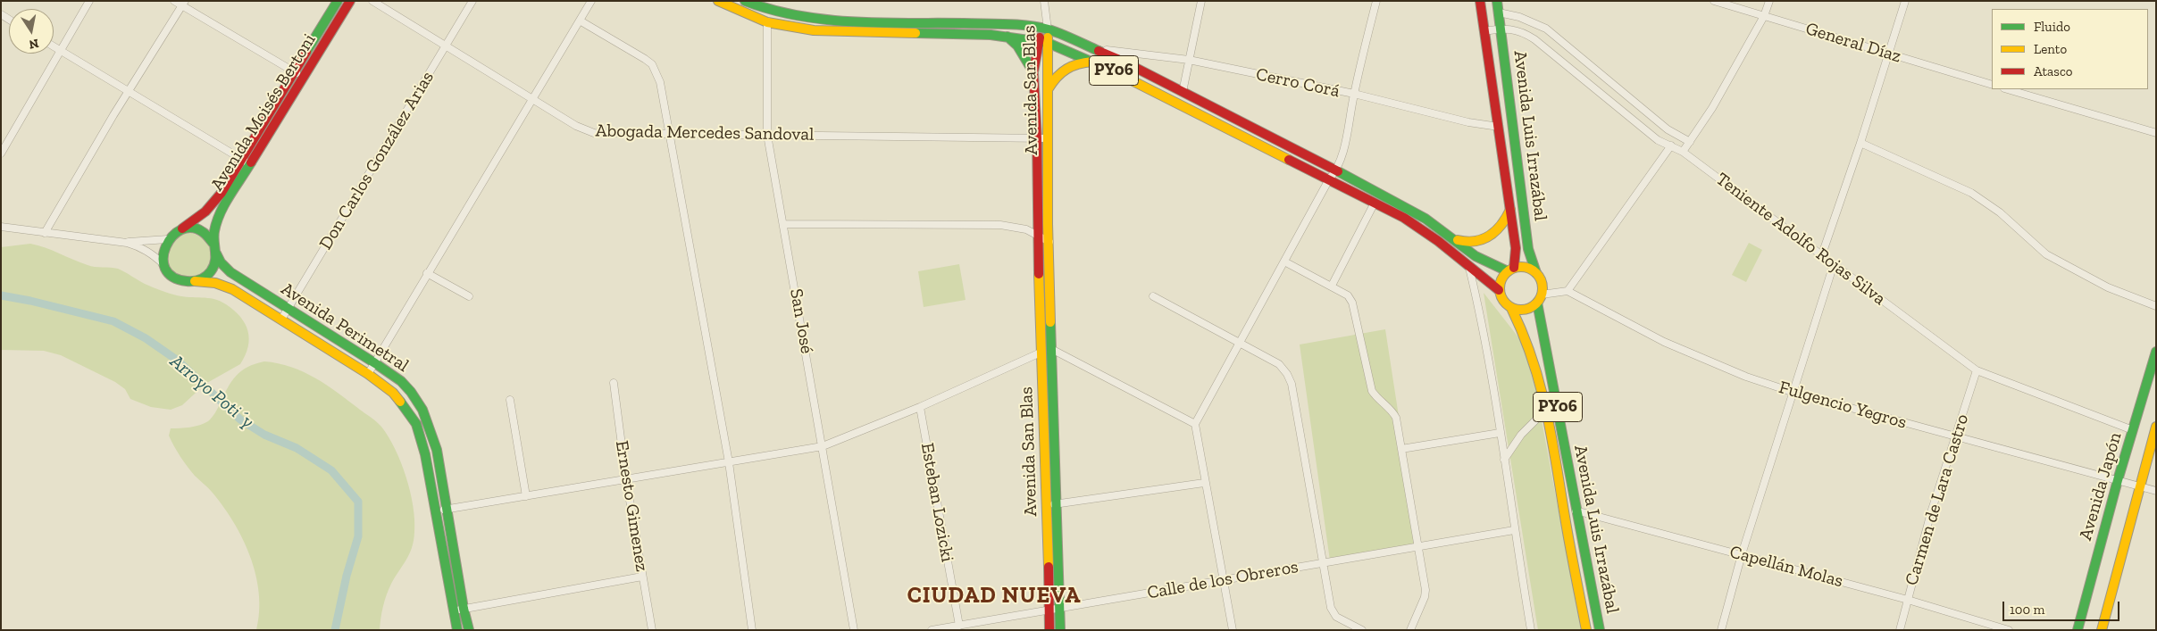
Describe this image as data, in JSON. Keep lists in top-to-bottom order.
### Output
{
  "streets": {
    "main road": [
      "PY06",
      "Avenida San Blas",
      "Avenida Moisés Bertoni",
      "Avenida Luis Irrazábal",
      "Avenida Perimetral",
      "Avenida Japón"
    ],
    "street": [
      "General Díaz",
      "Cerro Corá",
      "Abogada Mercedes Sandoval",
      "Don Carlos González Arias",
      "Teniente Adolfo Rojas Silva",
      "San José",
      "Fulgencio Yegros",
      "Carmen de Lara Castro",
      "Esteban Lozicki",
      "Ernesto Gimenez",
      "Capellán Molas",
      "Calle de los Obreros"
    ]
  },
  "crossings": [
    ["PY06", "Cerro Corá"],
    ["PY06", "Avenida San Blas"],
    ["PY06", "Avenida Luis Irrazábal"],
    ["PY06", "San José"],
    ["Cerro Corá", "Avenida Luis Irrazábal"],
    ["Avenida San Blas", "Abogada Mercedes Sandoval"],
    ["Avenida San Blas", "Calle de los Obreros"],
    ["Avenida Moisés Bertoni", "Avenida Perimetral"],
    ["Abogada Mercedes Sandoval", "Don Carlos González Arias"],
    ["Abogada Mercedes Sandoval", "San José"],
    ["Avenida Luis Irrazábal", "Teniente Adolfo Rojas Silva"],
    ["Avenida Luis Irrazábal", "Capellán Molas"],
    ["Don Carlos González Arias", "Avenida Perimetral"],
    ["Teniente Adolfo Rojas Silva", "Avenida Japón"],
    ["Teniente Adolfo Rojas Silva", "Carmen de Lara Castro"],
    ["Fulgencio Yegros", "Avenida Japón"],
    ["Fulgencio Yegros", "Carmen de Lara Castro"],
    ["Carmen de Lara Castro", "Capellán Molas"],
    ["Esteban Lozicki", "Calle de los Obreros"]
  ],
  "districts": ["CIUDAD NUEVA"],
  "water": ["Arroyo Poti´y"],
  "legend": ["Fluido", "Lento", "Atasco"],
  "scale_bar": "100 m",
  "north": "bottom"
}
